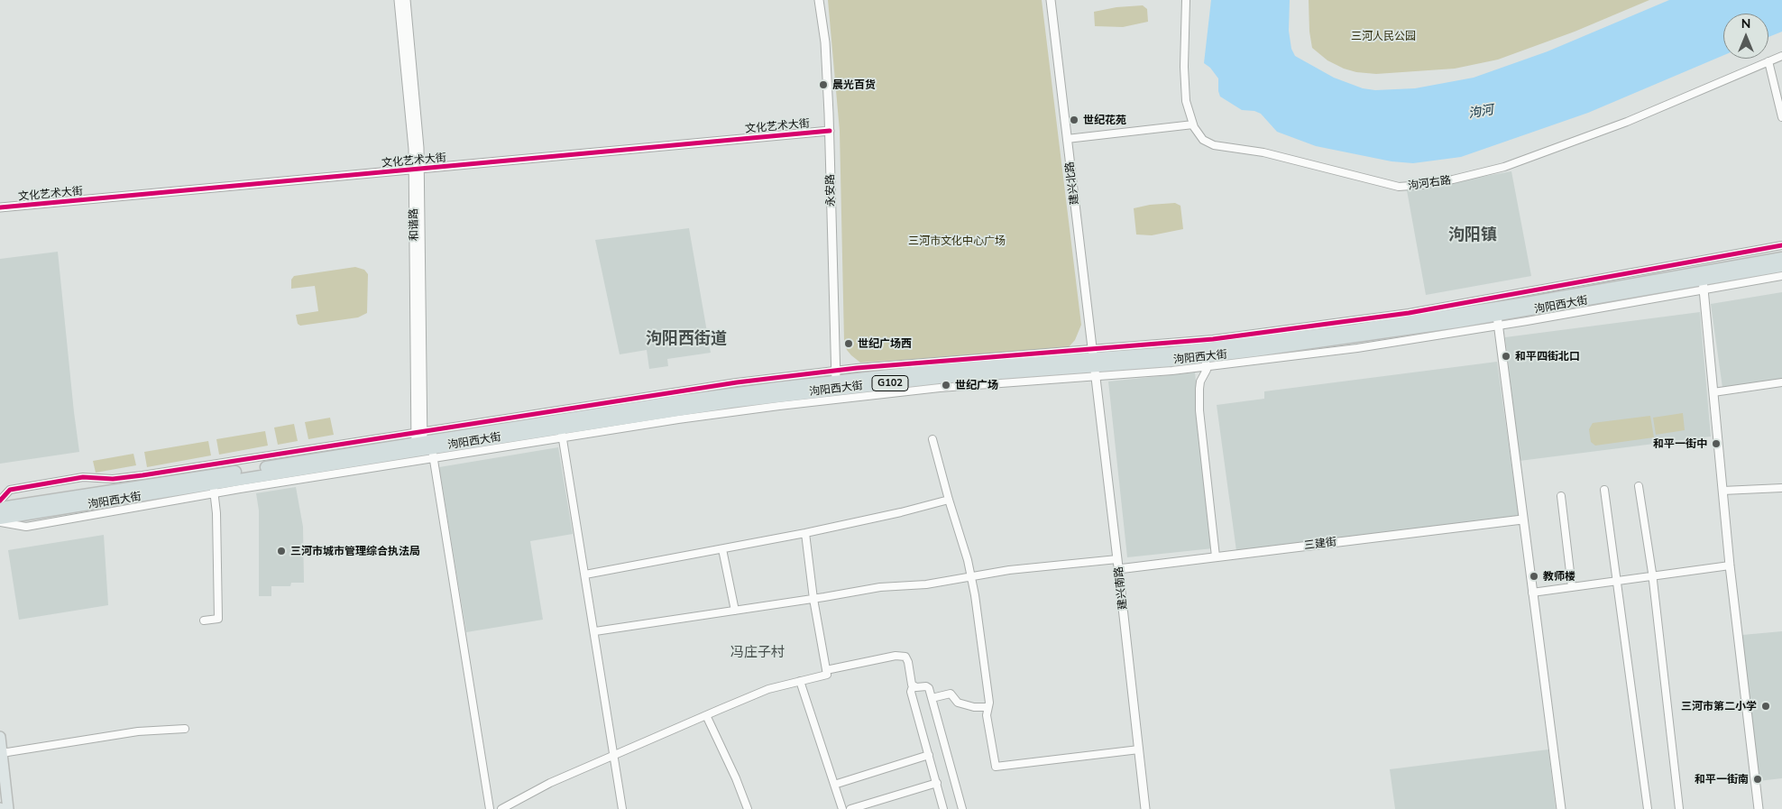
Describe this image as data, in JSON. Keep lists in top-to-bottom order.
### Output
{
  "streets": {
    "highway": ["泃阳西大街", "G102"],
    "street": [
      "文化艺术大街",
      "建兴北路",
      "泃河右路",
      "永安路",
      "和谐路",
      "三建街",
      "建兴南路"
    ]
  },
  "crossings": [
    ["文化艺术大街", "永安路"],
    ["文化艺术大街", "和谐路"],
    ["建兴北路", "泃阳西大街"],
    ["建兴北路", "建兴南路"],
    ["永安路", "泃阳西大街"],
    ["和谐路", "泃阳西大街"],
    ["泃阳西大街", "建兴南路"],
    ["三建街", "建兴南路"]
  ],
  "districts": ["泃阳镇", "泃阳西街道", "冯庄子村"],
  "water": ["泃河"],
  "parks": ["三河人民公园", "三河市文化中心广场"],
  "places": [
    "晨光百货",
    "世纪花苑",
    "世纪广场西",
    "和平四街北口",
    "世纪广场",
    "和平一街中",
    "三河市城市管理综合执法局",
    "教师楼",
    "三河市第二小学",
    "和平一街南"
  ],
  "north": "top"
}
